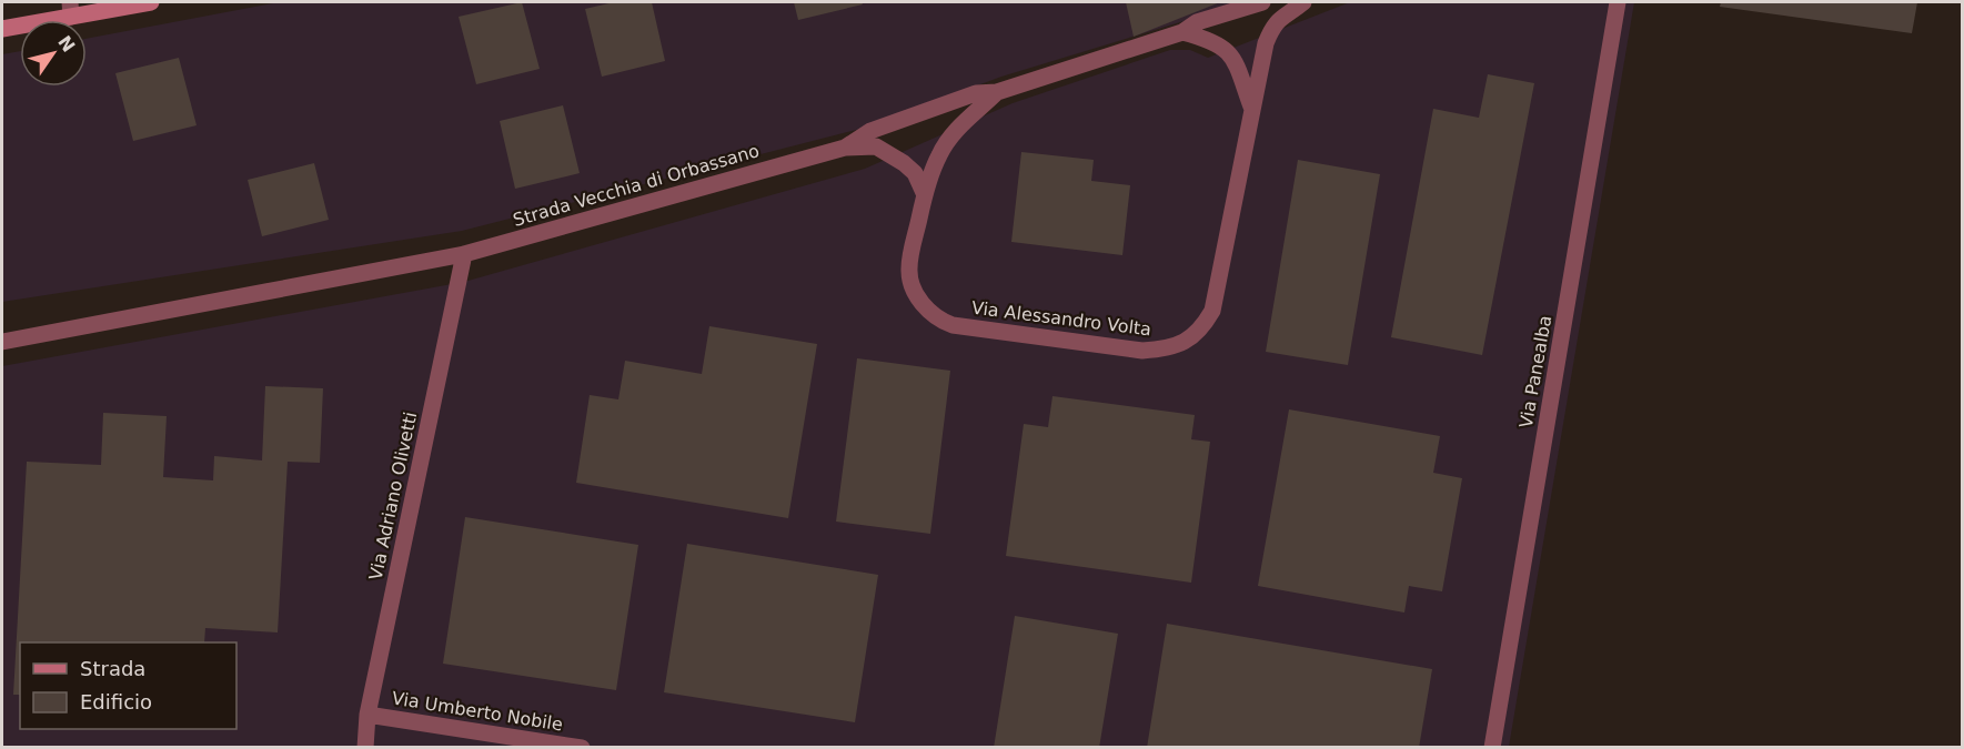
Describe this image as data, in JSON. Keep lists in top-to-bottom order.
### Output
{
  "streets": {
    "street": [
      "Strada Vecchia di Orbassano",
      "Via Alessandro Volta",
      "Via Panealba",
      "Via Adriano Olivetti",
      "Via Umberto Nobile"
    ]
  },
  "crossings": [
    ["Strada Vecchia di Orbassano", "Via Alessandro Volta"],
    ["Strada Vecchia di Orbassano", "Via Adriano Olivetti"],
    ["Via Adriano Olivetti", "Via Umberto Nobile"]
  ],
  "legend": ["Strada", "Edificio"],
  "north": "top right"
}
